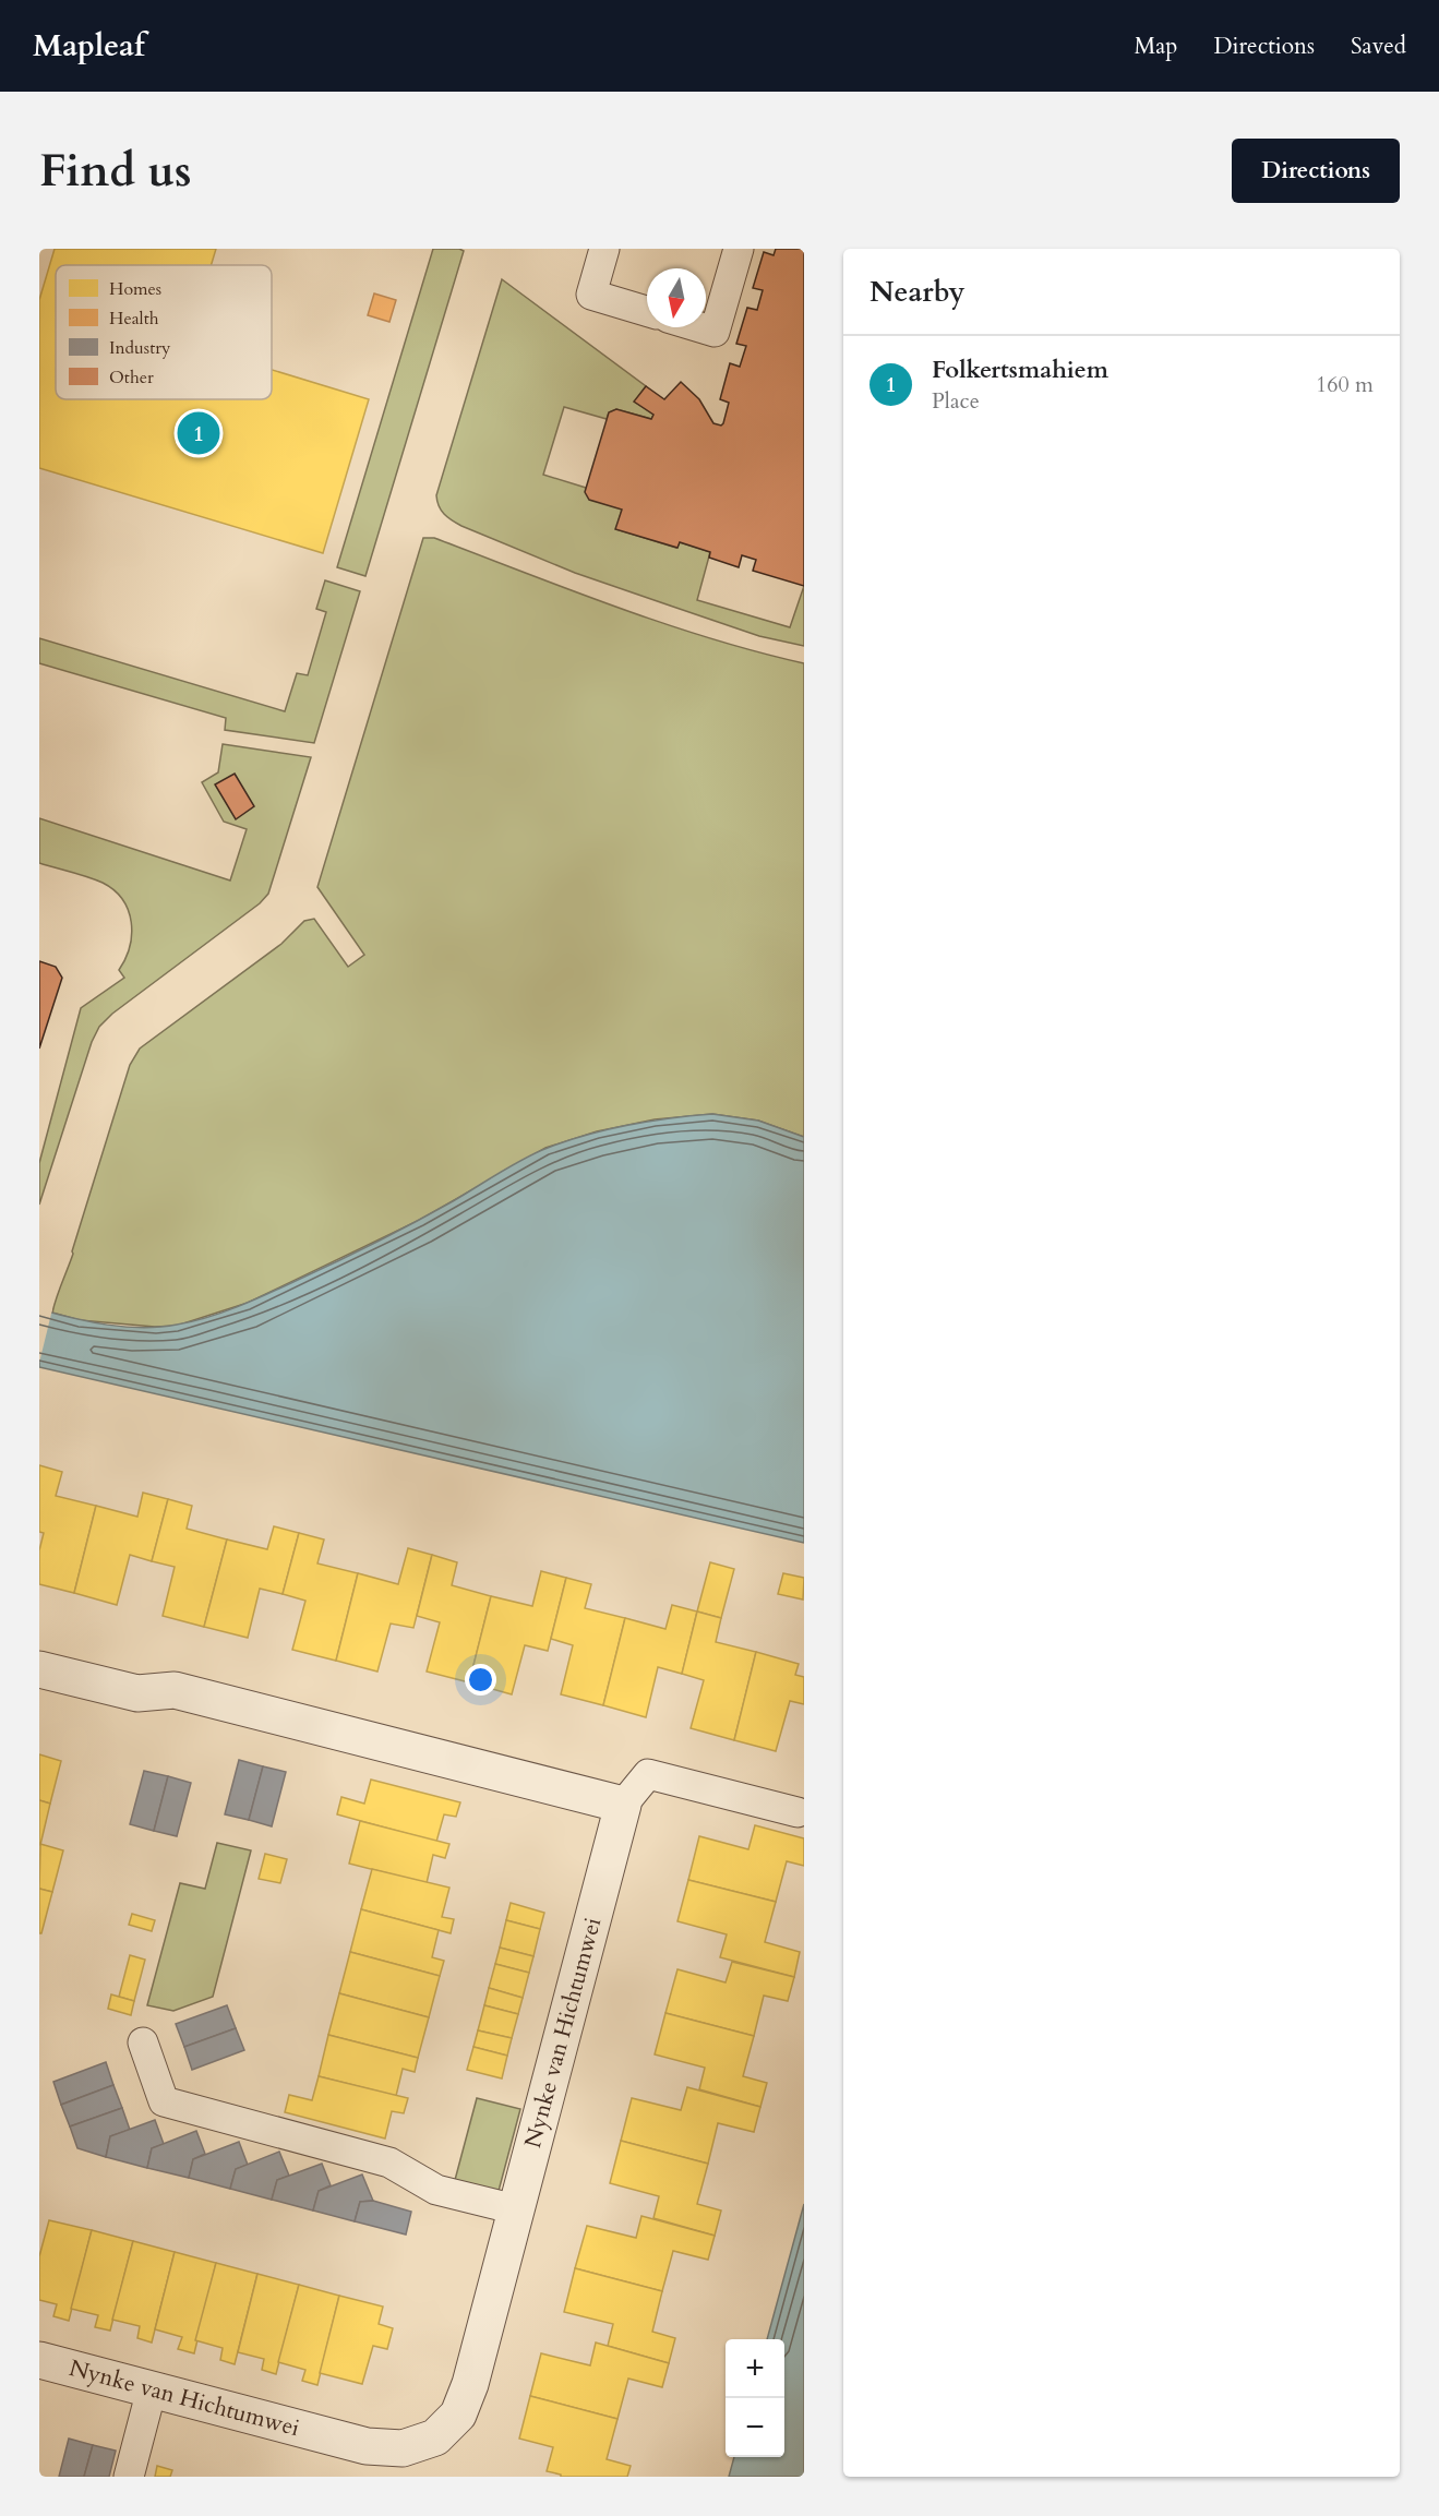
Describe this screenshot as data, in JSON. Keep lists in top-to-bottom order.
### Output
{
  "streets": {
    "street": ["Nynke van Hichtumwei"]
  },
  "legend": [
    "Homes",
    "Health",
    "Industry",
    "Other"
  ],
  "north": "bottom",
  "page": {
    "header": "Mapleaf",
    "nav": ["Map", "Directions", "Saved"],
    "buttons": "Directions",
    "title": "Find us",
    "heading": "Nearby",
    "list": [
      {
        "mark": "1",
        "name": "Folkertsmahiem",
        "note": "Place",
        "value": "160 m"
      }
    ],
    "pins": "1",
    "map_buttons": ["+", "−"]
  }
}
